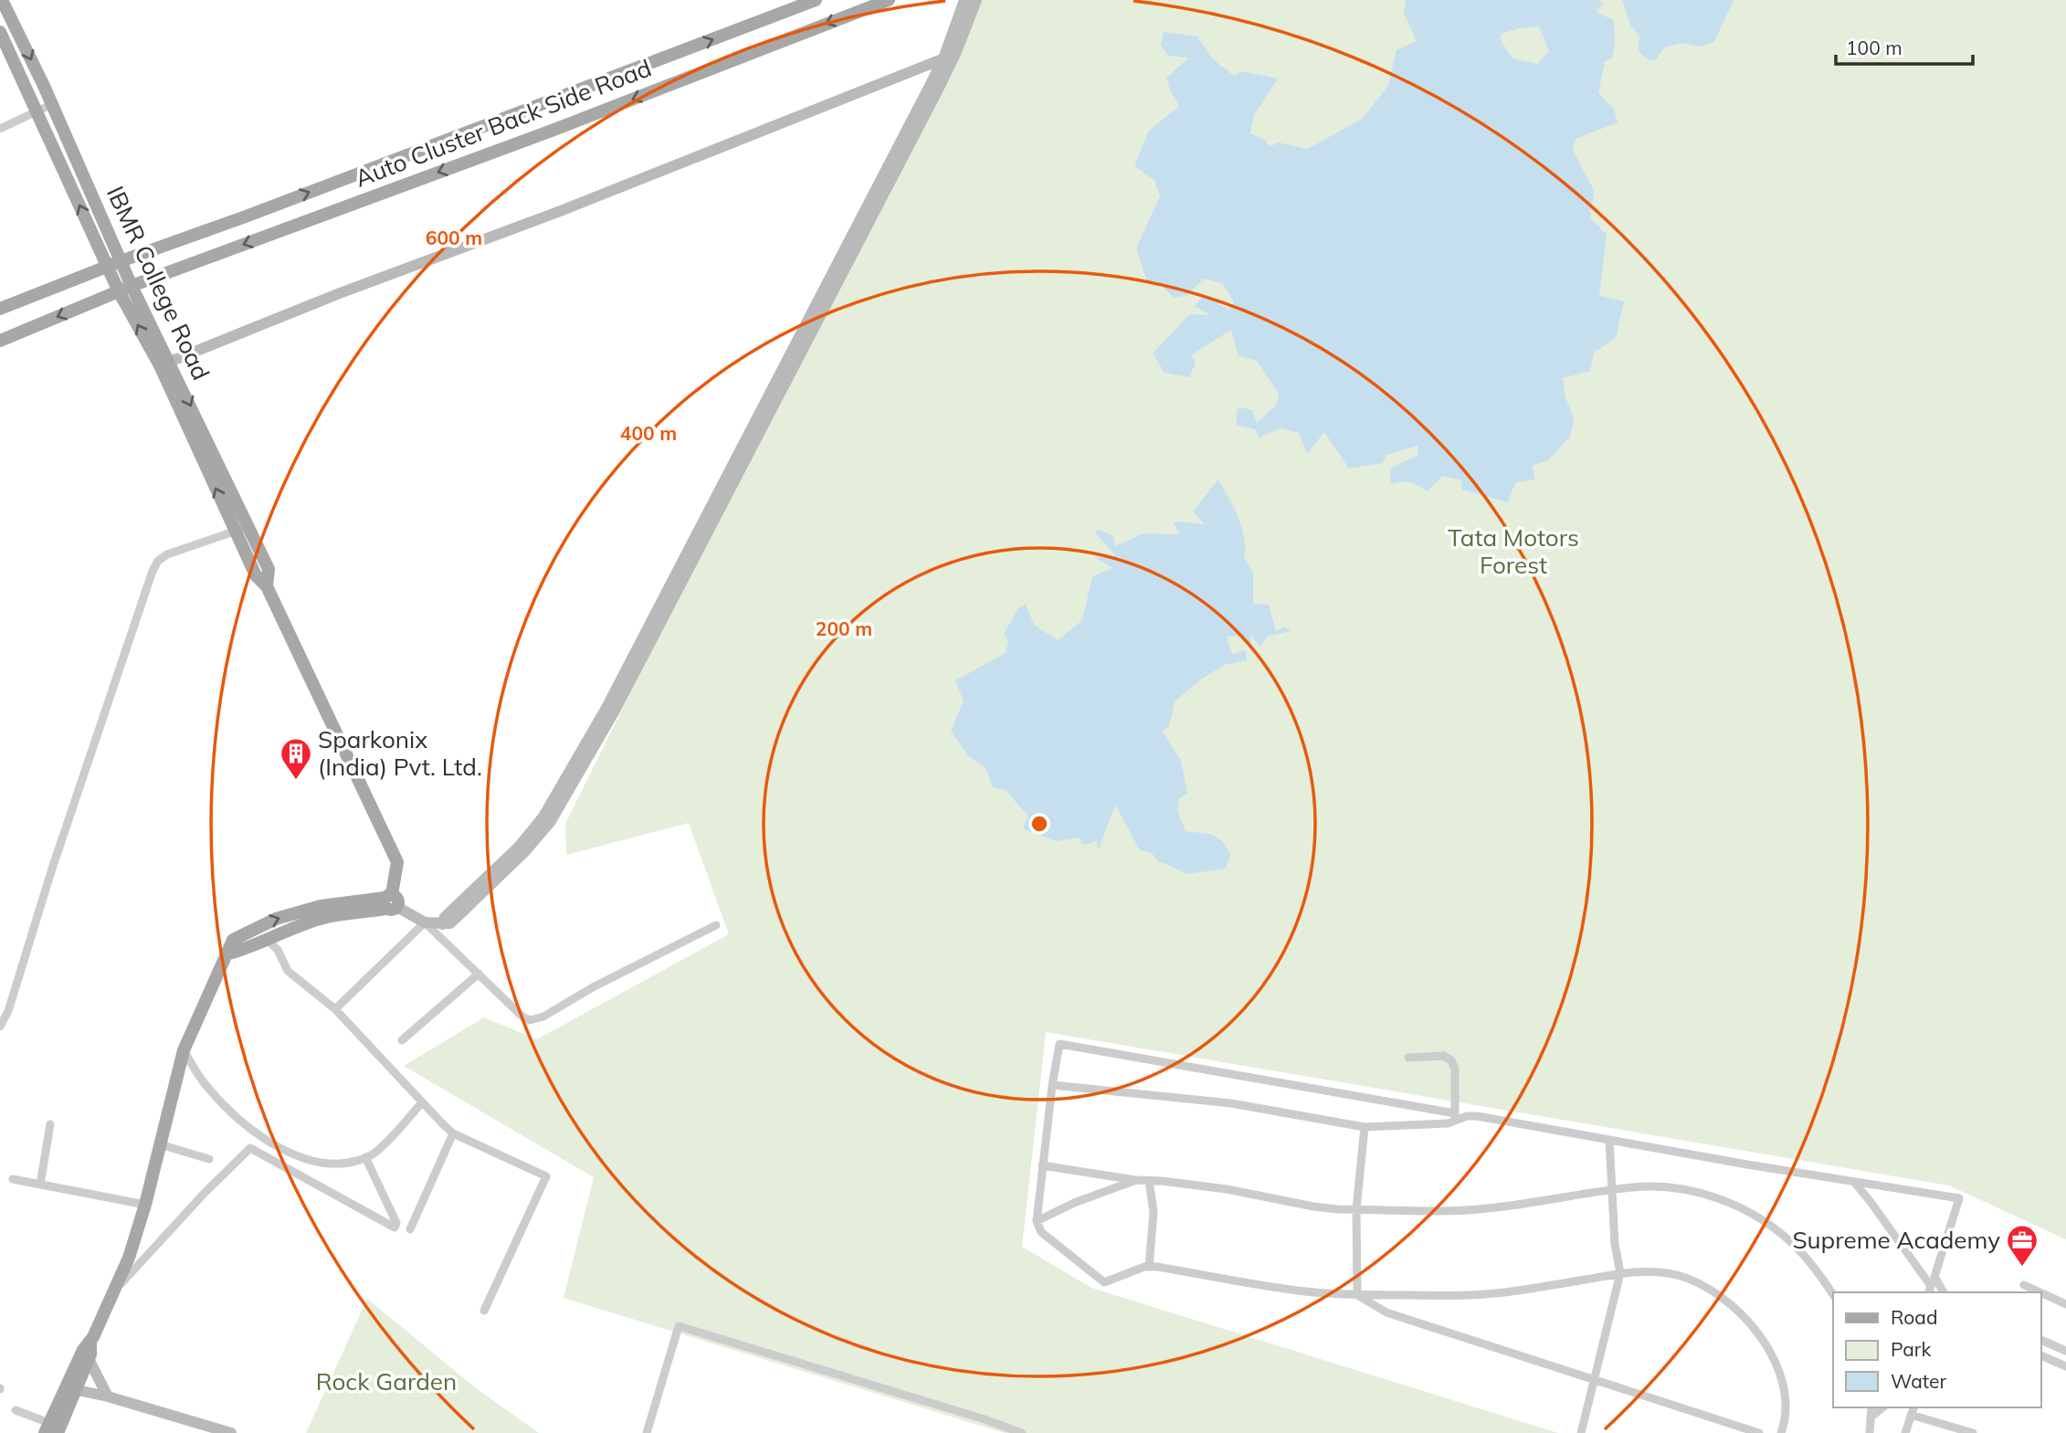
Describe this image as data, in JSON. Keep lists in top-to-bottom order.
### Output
{
  "streets": {
    "main road": ["Auto Cluster Back Side Road", "IBMR College Road"]
  },
  "crossings": [
    ["Auto Cluster Back Side Road", "IBMR College Road"]
  ],
  "parks": ["Tata Motors Forest", "Rock Garden"],
  "places": {
    "building": ["Sparkonix (India) Pvt. Ltd."],
    "office": ["Supreme Academy"]
  },
  "legend": ["Road", "Park", "Water"],
  "scale_bar": "100 m",
  "rings": ["600 m", "400 m", "200 m"]
}
